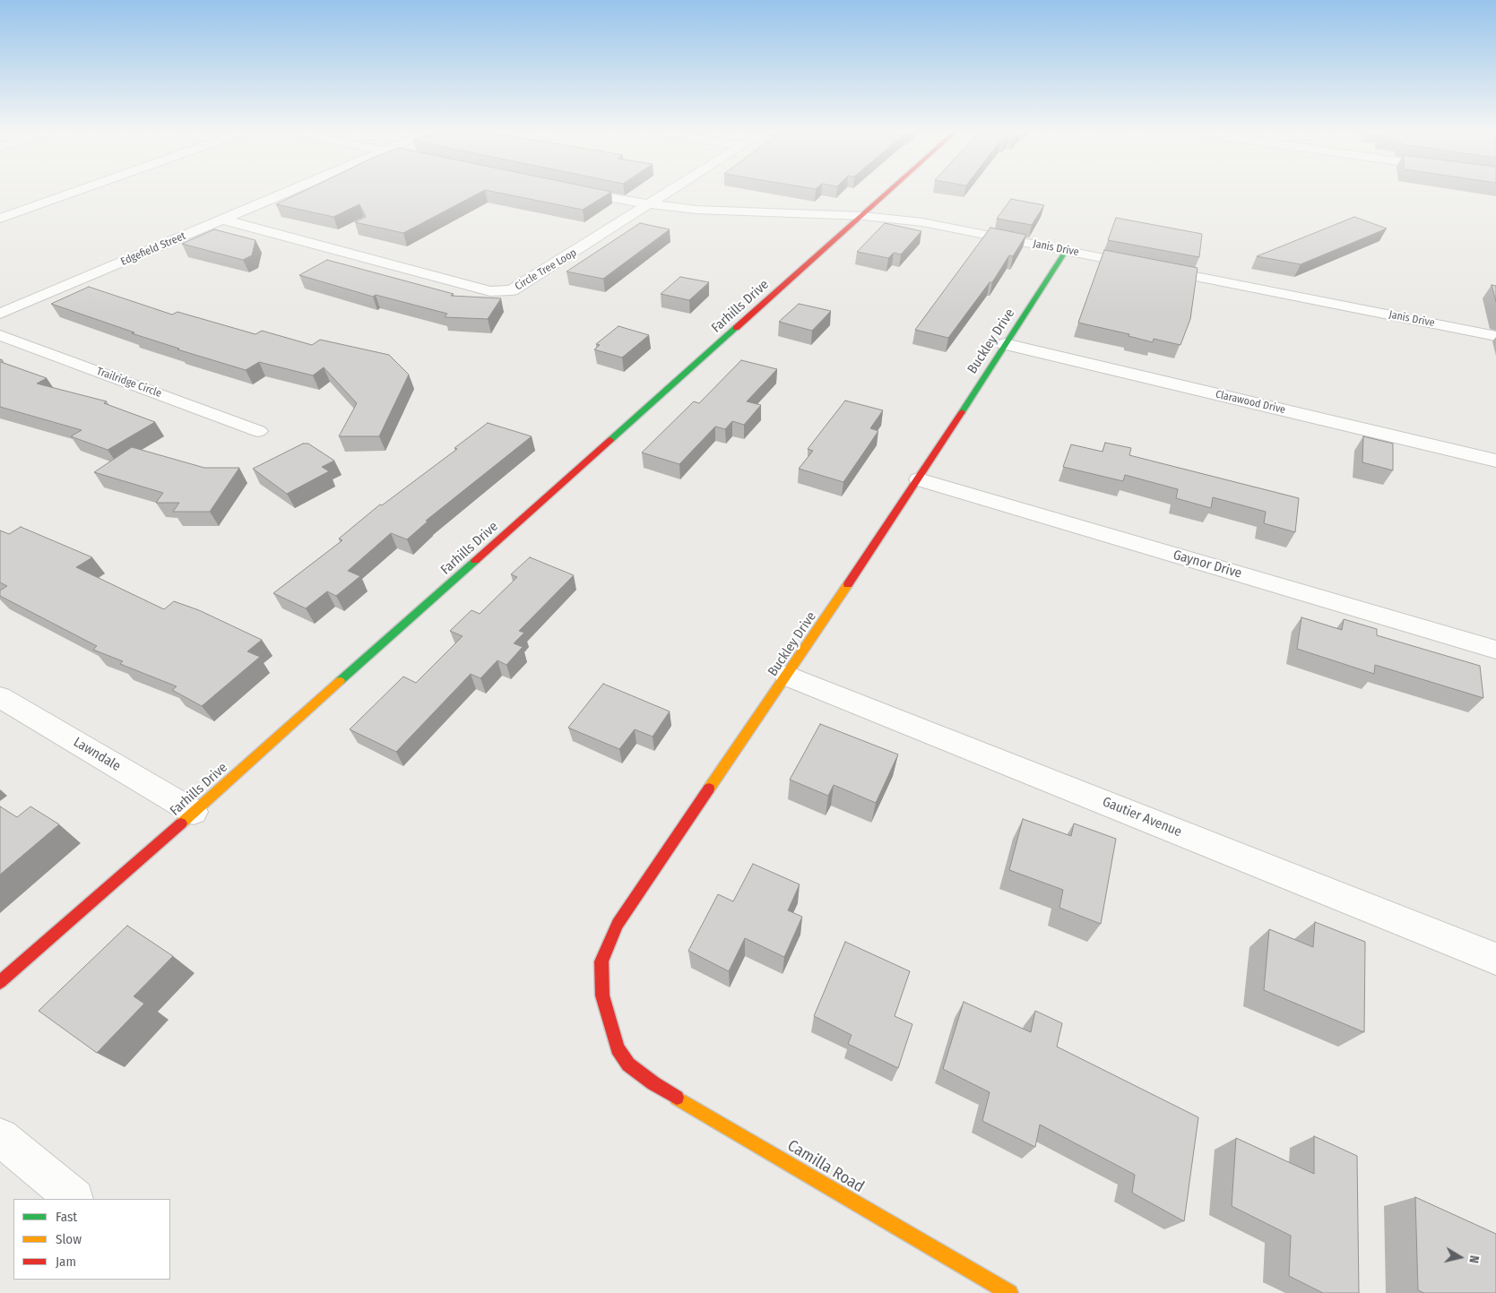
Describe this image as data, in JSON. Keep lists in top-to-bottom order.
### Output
{
  "streets": {
    "street": [
      "Janis Drive",
      "Edgefield Street",
      "Circle Tree Loop",
      "Farhills Drive",
      "Buckley Drive",
      "Trailridge Circle",
      "Clarawood Drive",
      "Gaynor Drive",
      "Lawndale",
      "Gautier Avenue",
      "Camilla Road"
    ]
  },
  "crossings": [
    ["Janis Drive", "Circle Tree Loop"],
    ["Janis Drive", "Farhills Drive"],
    ["Janis Drive", "Buckley Drive"],
    ["Edgefield Street", "Circle Tree Loop"],
    ["Farhills Drive", "Lawndale"],
    ["Buckley Drive", "Clarawood Drive"],
    ["Buckley Drive", "Gaynor Drive"],
    ["Buckley Drive", "Gautier Avenue"],
    ["Buckley Drive", "Camilla Road"]
  ],
  "legend": ["Fast", "Slow", "Jam"],
  "north": "right"
}
